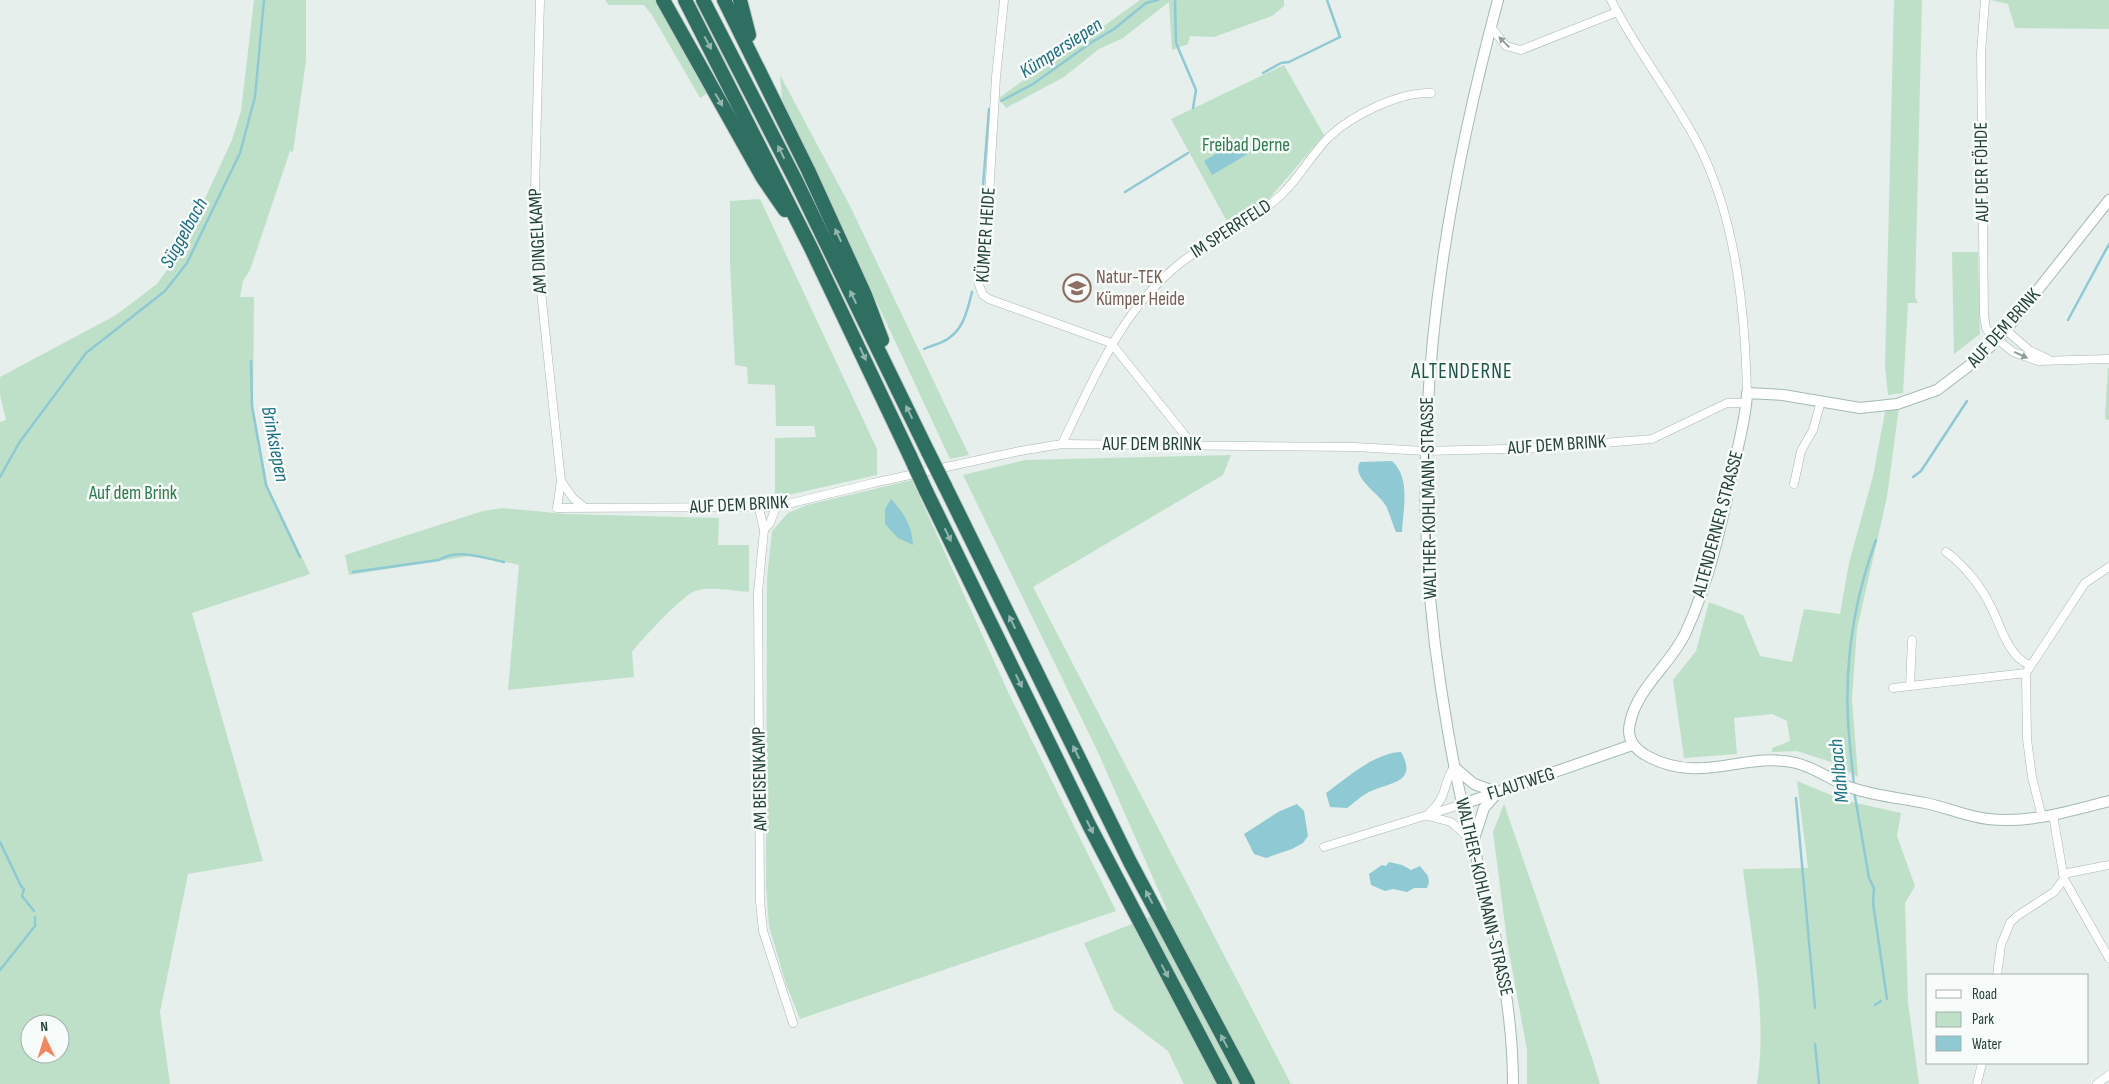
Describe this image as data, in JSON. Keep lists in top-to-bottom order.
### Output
{
  "streets": {
    "main road": [
      "AUF DEM BRINK",
      "WALTHER-KOHLMANN-STRASSE",
      "ALTENDERNER STRASSE",
      "FLAUTWEG"
    ],
    "street": [
      "AUF DER FÖHDE",
      "IM SPERRFELD",
      "KÜMPER HEIDE",
      "AM DINGELKAMP",
      "AM BEISENKAMP"
    ]
  },
  "crossings": [
    ["AUF DER FÖHDE", "AUF DEM BRINK"],
    ["IM SPERRFELD", "KÜMPER HEIDE"],
    ["IM SPERRFELD", "AUF DEM BRINK"],
    ["AM DINGELKAMP", "AUF DEM BRINK"],
    ["AUF DEM BRINK", "WALTHER-KOHLMANN-STRASSE"],
    ["AUF DEM BRINK", "ALTENDERNER STRASSE"],
    ["AUF DEM BRINK", "AM BEISENKAMP"],
    ["WALTHER-KOHLMANN-STRASSE", "FLAUTWEG"],
    ["ALTENDERNER STRASSE", "FLAUTWEG"]
  ],
  "districts": ["ALTENDERNE"],
  "water": [
    "Kümpersiepen",
    "Süggelbach",
    "Brinksiepen",
    "Mahlbach"
  ],
  "parks": ["Freibad Derne", "Auf dem Brink"],
  "places": {
    "school or university": ["Natur-TEK Kümper Heide"]
  },
  "legend": ["Road", "Park", "Water"],
  "north": "top"
}
